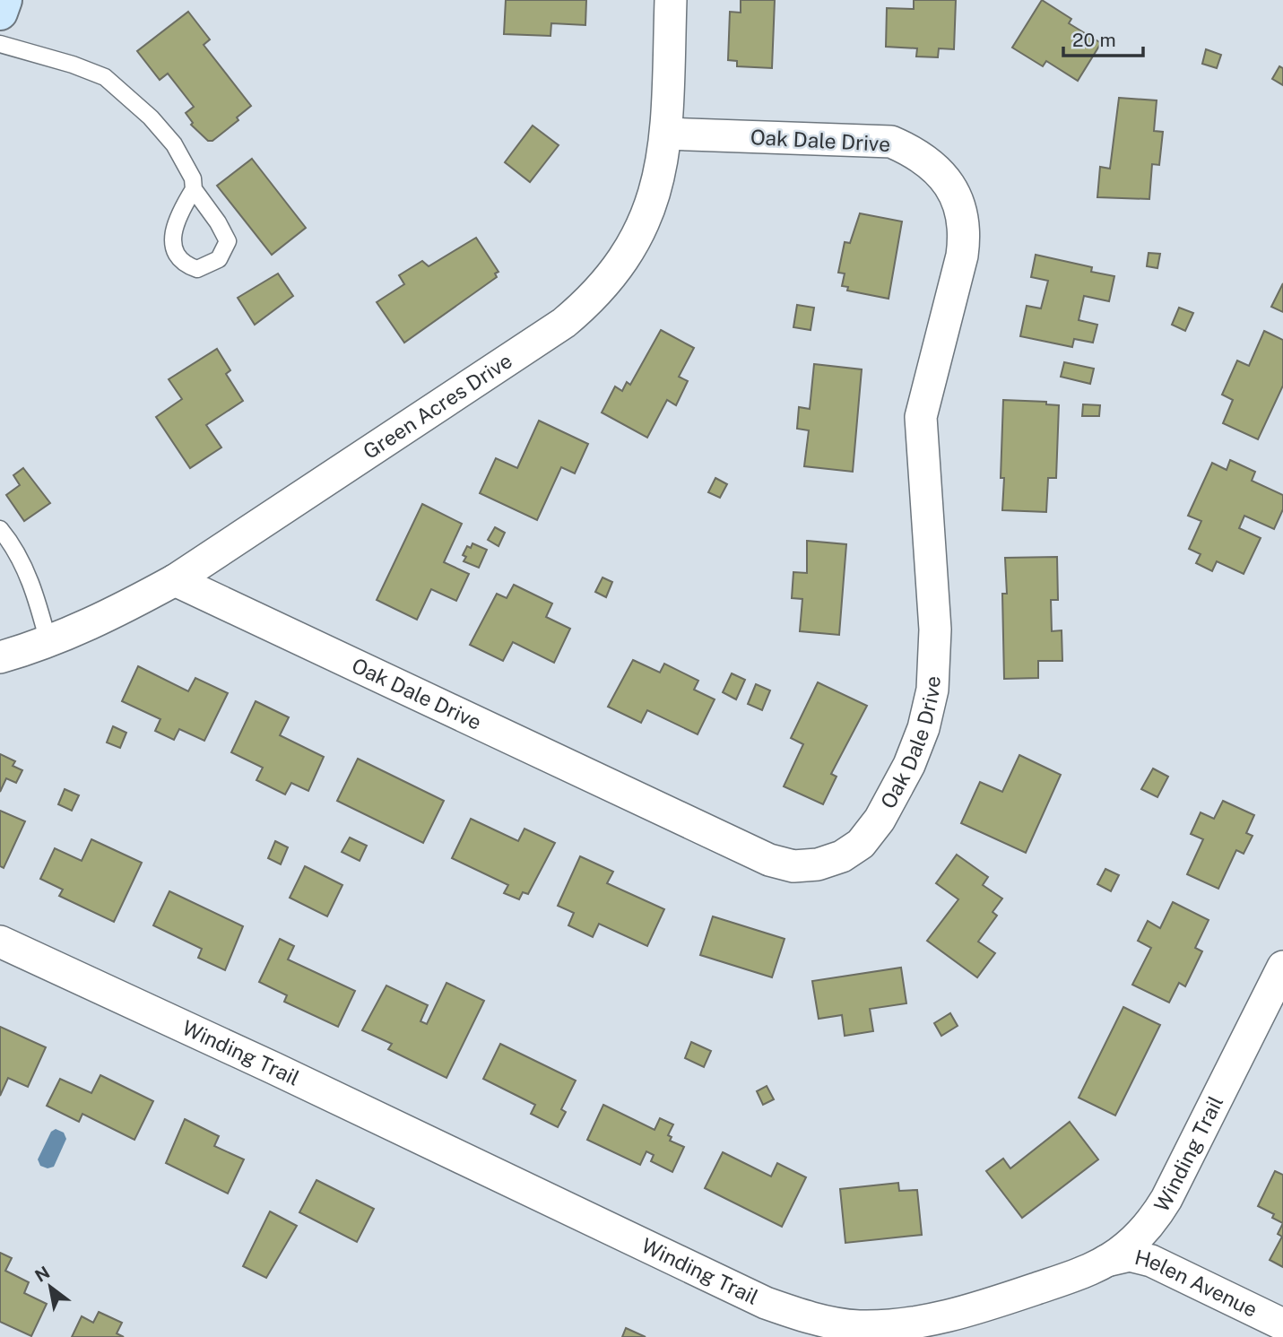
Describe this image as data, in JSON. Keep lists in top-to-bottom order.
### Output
{
  "streets": {
    "street": [
      "Oak Dale Drive",
      "Green Acres Drive",
      "Winding Trail",
      "Helen Avenue"
    ]
  },
  "crossings": [
    ["Oak Dale Drive", "Green Acres Drive"],
    ["Winding Trail", "Helen Avenue"]
  ],
  "scale_bar": "20 m",
  "north": "top left"
}
